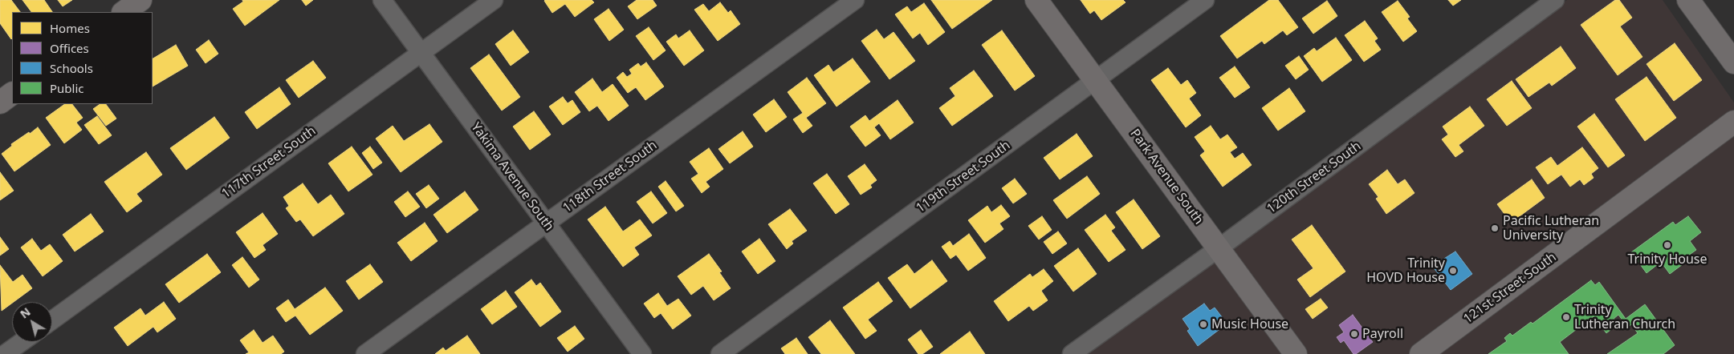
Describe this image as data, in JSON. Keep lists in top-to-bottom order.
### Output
{
  "streets": {
    "street": [
      "117th Street South",
      "Yakima Avenue South",
      "118th Street South",
      "119th Street South",
      "Park Avenue South",
      "120th Street South",
      "121st Street South"
    ]
  },
  "crossings": [
    ["117th Street South", "Yakima Avenue South"],
    ["Yakima Avenue South", "118th Street South"],
    ["119th Street South", "Park Avenue South"],
    ["Park Avenue South", "120th Street South"]
  ],
  "places": [
    "Pacific Lutheran University",
    "Trinity House",
    "Trinity HOVD House",
    "Trinity Lutheran Church",
    "Music House",
    "Payroll"
  ],
  "legend": [
    "Homes",
    "Offices",
    "Schools",
    "Public"
  ],
  "north": "top left"
}
